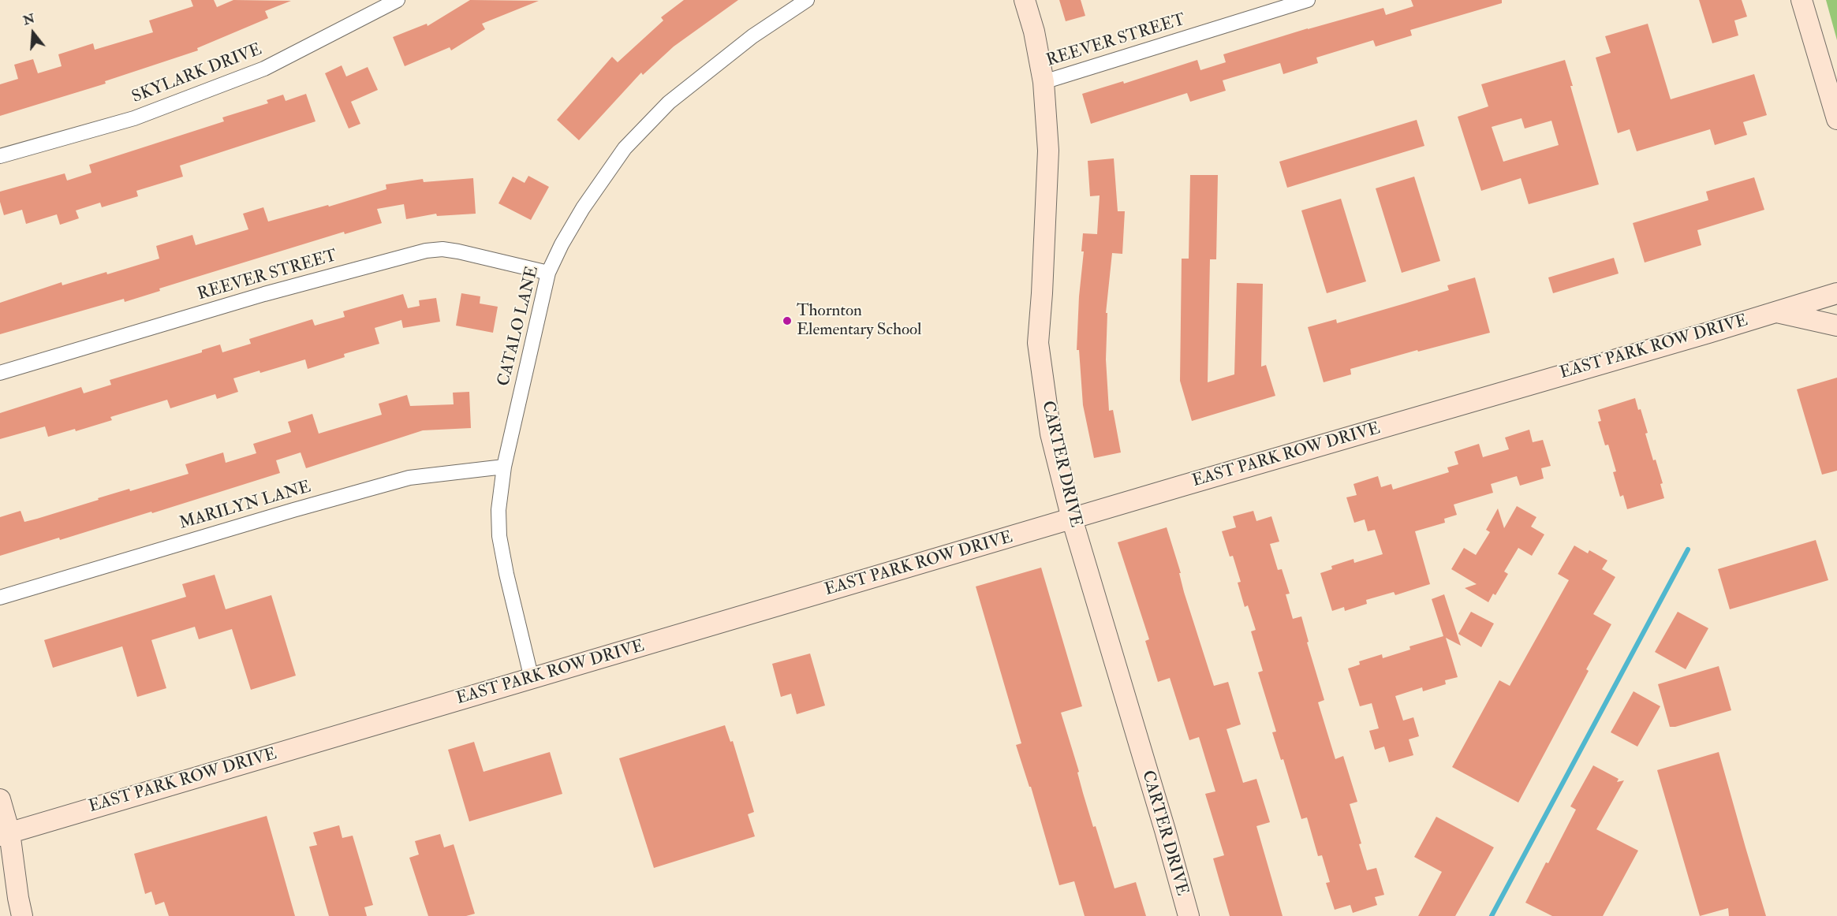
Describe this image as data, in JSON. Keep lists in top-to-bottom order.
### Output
{
  "streets": {
    "main road": ["EAST PARK ROW DRIVE", "CARTER DRIVE"],
    "street": [
      "REEVER STREET",
      "SKYLARK DRIVE",
      "CATALO LANE",
      "MARILYN LANE"
    ]
  },
  "crossings": [
    ["REEVER STREET", "CATALO LANE"],
    ["REEVER STREET", "CARTER DRIVE"],
    ["CATALO LANE", "EAST PARK ROW DRIVE"],
    ["CATALO LANE", "MARILYN LANE"],
    ["EAST PARK ROW DRIVE", "CARTER DRIVE"]
  ],
  "places": ["Thornton Elementary School"],
  "north": "top"
}
